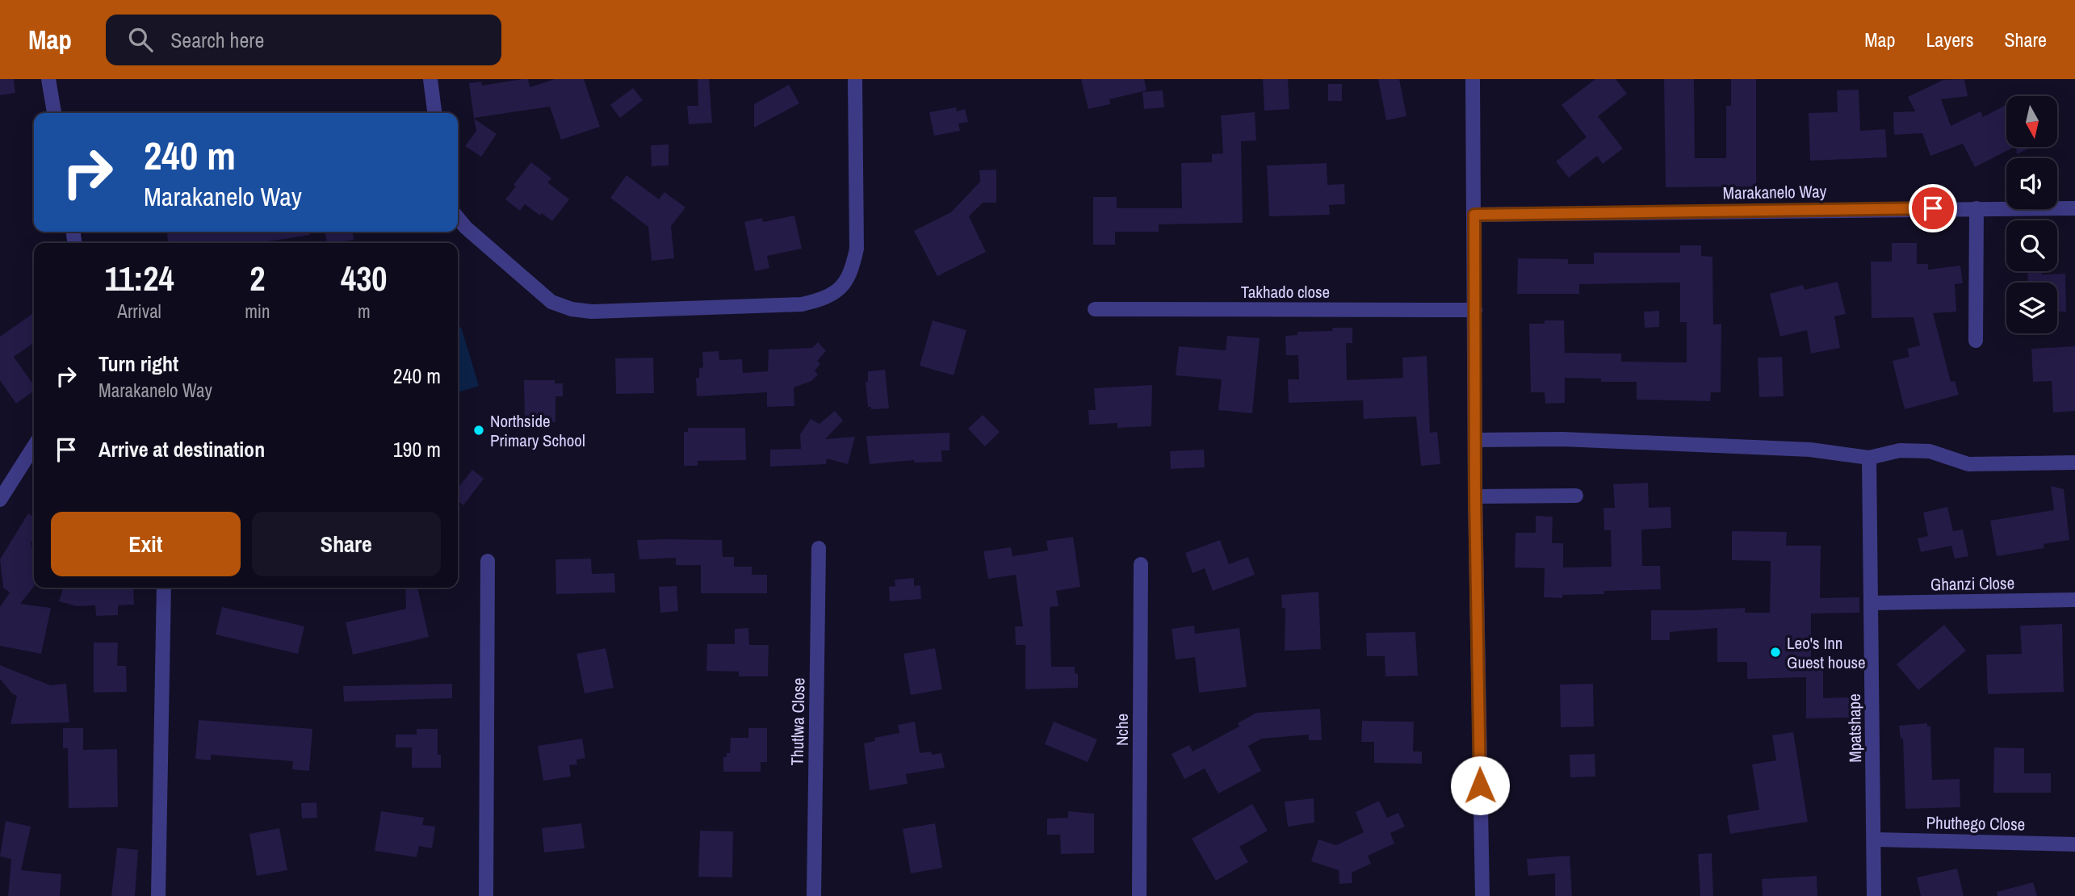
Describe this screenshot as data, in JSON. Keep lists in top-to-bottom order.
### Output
{
  "streets": {
    "street": [
      "Marakanelo Way",
      "Takhado close",
      "Ghanzi Close",
      "Thutlwa Close",
      "Mpatshape",
      "Nche",
      "Phuthego Close"
    ]
  },
  "crossings": [
    ["Ghanzi Close", "Mpatshape"],
    ["Mpatshape", "Phuthego Close"]
  ],
  "places": ["Northside Primary School", "Leo's Inn Guest house"],
  "north": "bottom",
  "page": {
    "header": "Map",
    "search": "Search here",
    "nav": ["Map", "Layers", "Share"],
    "turn": ["240 m", "Marakanelo Way"],
    "eta": [
      "11:24",
      "Arrival",
      "2",
      "min",
      "430",
      "m"
    ],
    "list": [
      {
        "name": "Turn right",
        "note": "Marakanelo Way",
        "value": "240 m"
      },
      {
        "name": "Arrive at destination",
        "value": "190 m"
      }
    ],
    "buttons": ["Exit", "Share"]
  }
}
